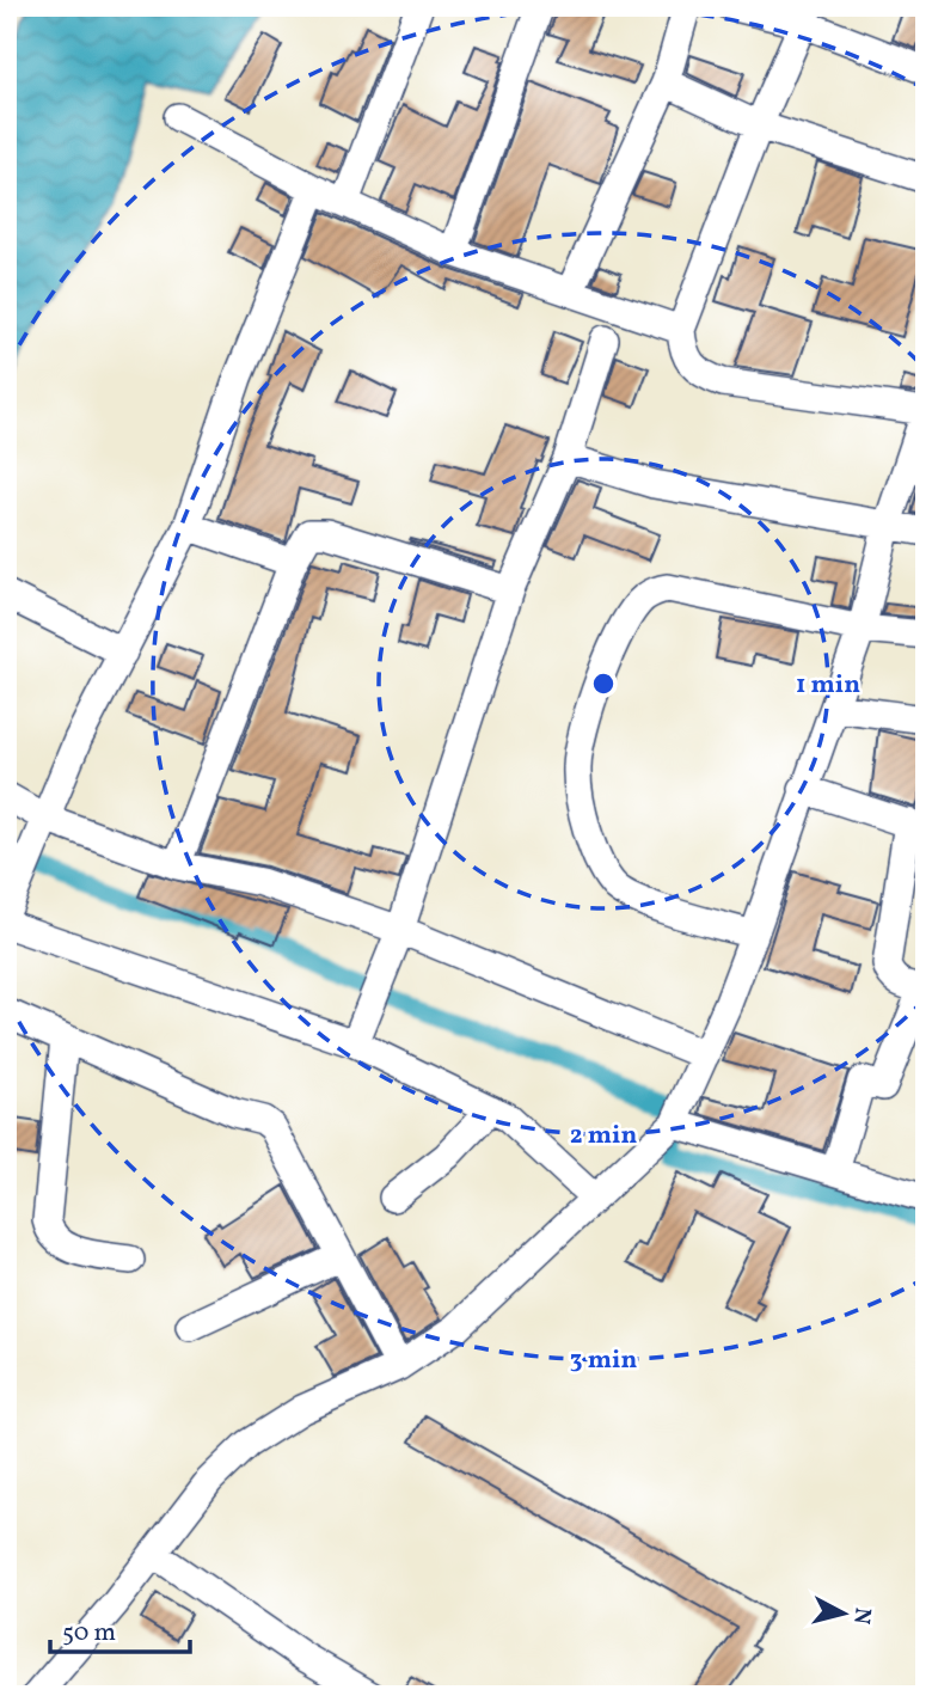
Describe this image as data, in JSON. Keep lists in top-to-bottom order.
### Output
{
  "scale_bar": "50 m",
  "north": "right",
  "rings": ["1 min", "2 min", "3 min"]
}
